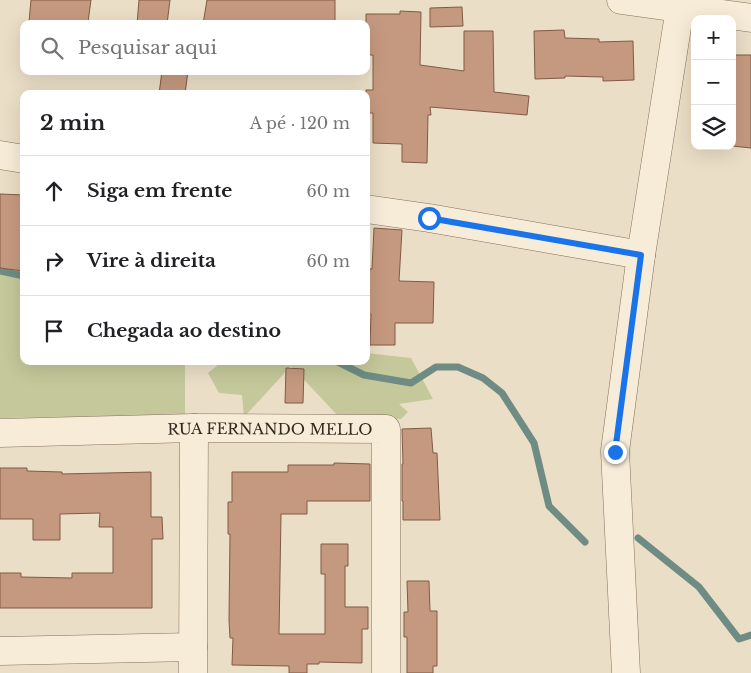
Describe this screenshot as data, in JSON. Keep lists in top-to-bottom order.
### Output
{
  "streets": {
    "street": ["RUA FERNANDO MELLO"]
  },
  "page": {
    "map_buttons": ["+", "−"],
    "search": "Pesquisar aqui",
    "heading": ["2 min", "A pé · 120 m"],
    "list": [
      ["Siga em frente", "60 m"],
      ["Vire à direita", "60 m"],
      "Chegada ao destino"
    ]
  }
}
